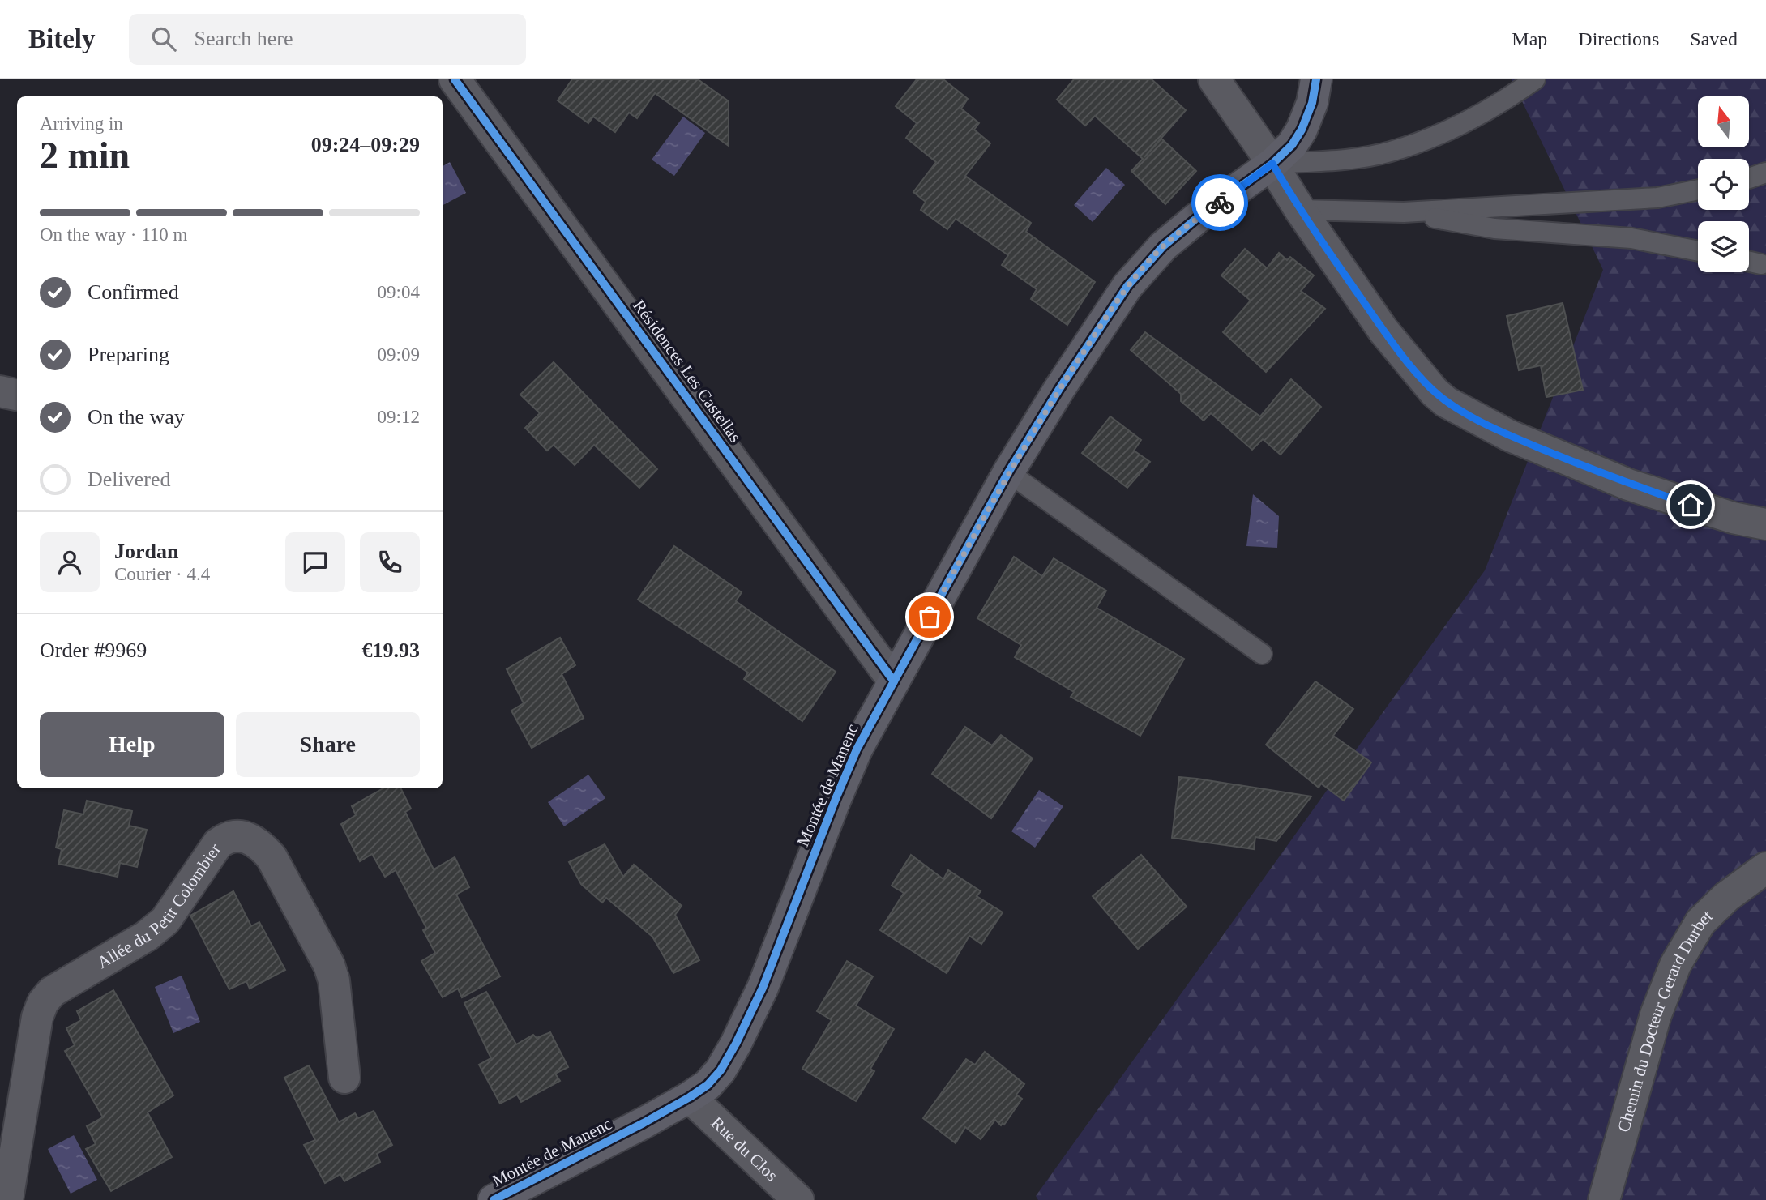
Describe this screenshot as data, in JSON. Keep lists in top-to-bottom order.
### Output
{
  "streets": {
    "street": [
      "Résidences Les Castellas",
      "Montée de Manenc",
      "Allée du Petit Colombier",
      "Chemin du Docteur Gerard Durbet",
      "Rue du Clos"
    ]
  },
  "crossings": [
    ["Résidences Les Castellas", "Montée de Manenc"],
    ["Montée de Manenc", "Rue du Clos"]
  ],
  "north": "top",
  "page": {
    "header": "Bitely",
    "search": "Search here",
    "nav": ["Map", "Directions", "Saved"],
    "heading": ["2 min", "Arriving in", "09:24–09:29"],
    "panel": [
      "Jordan",
      "Courier · 4.4",
      "Order #9969",
      "€19.93"
    ],
    "bar": "On the way · 110 m",
    "list": [
      ["Confirmed", "09:04"],
      ["Preparing", "09:09"],
      ["On the way", "09:12"],
      "Delivered"
    ],
    "buttons": ["Help", "Share"]
  }
}
